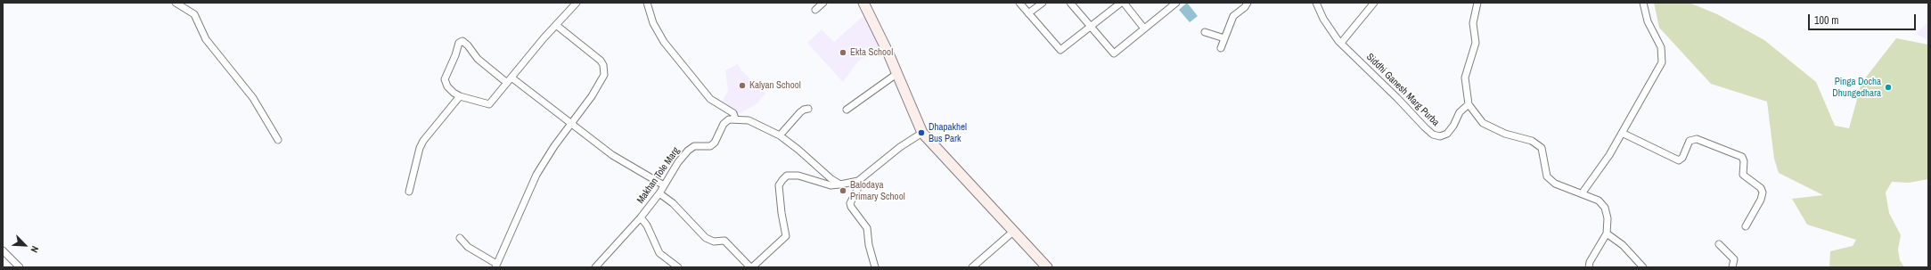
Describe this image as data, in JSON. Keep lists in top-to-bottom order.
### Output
{
  "streets": {
    "street": ["Siddhi Ganesh Marg Purba", "Makhan Tole Marg"]
  },
  "places": [
    "Ekta School",
    "Kalyan School",
    "Pinga Docha Dhungedhara",
    "Dhapakhel Bus Park",
    "Balodaya Primary School"
  ],
  "scale_bar": "100 m",
  "north": "bottom right"
}
